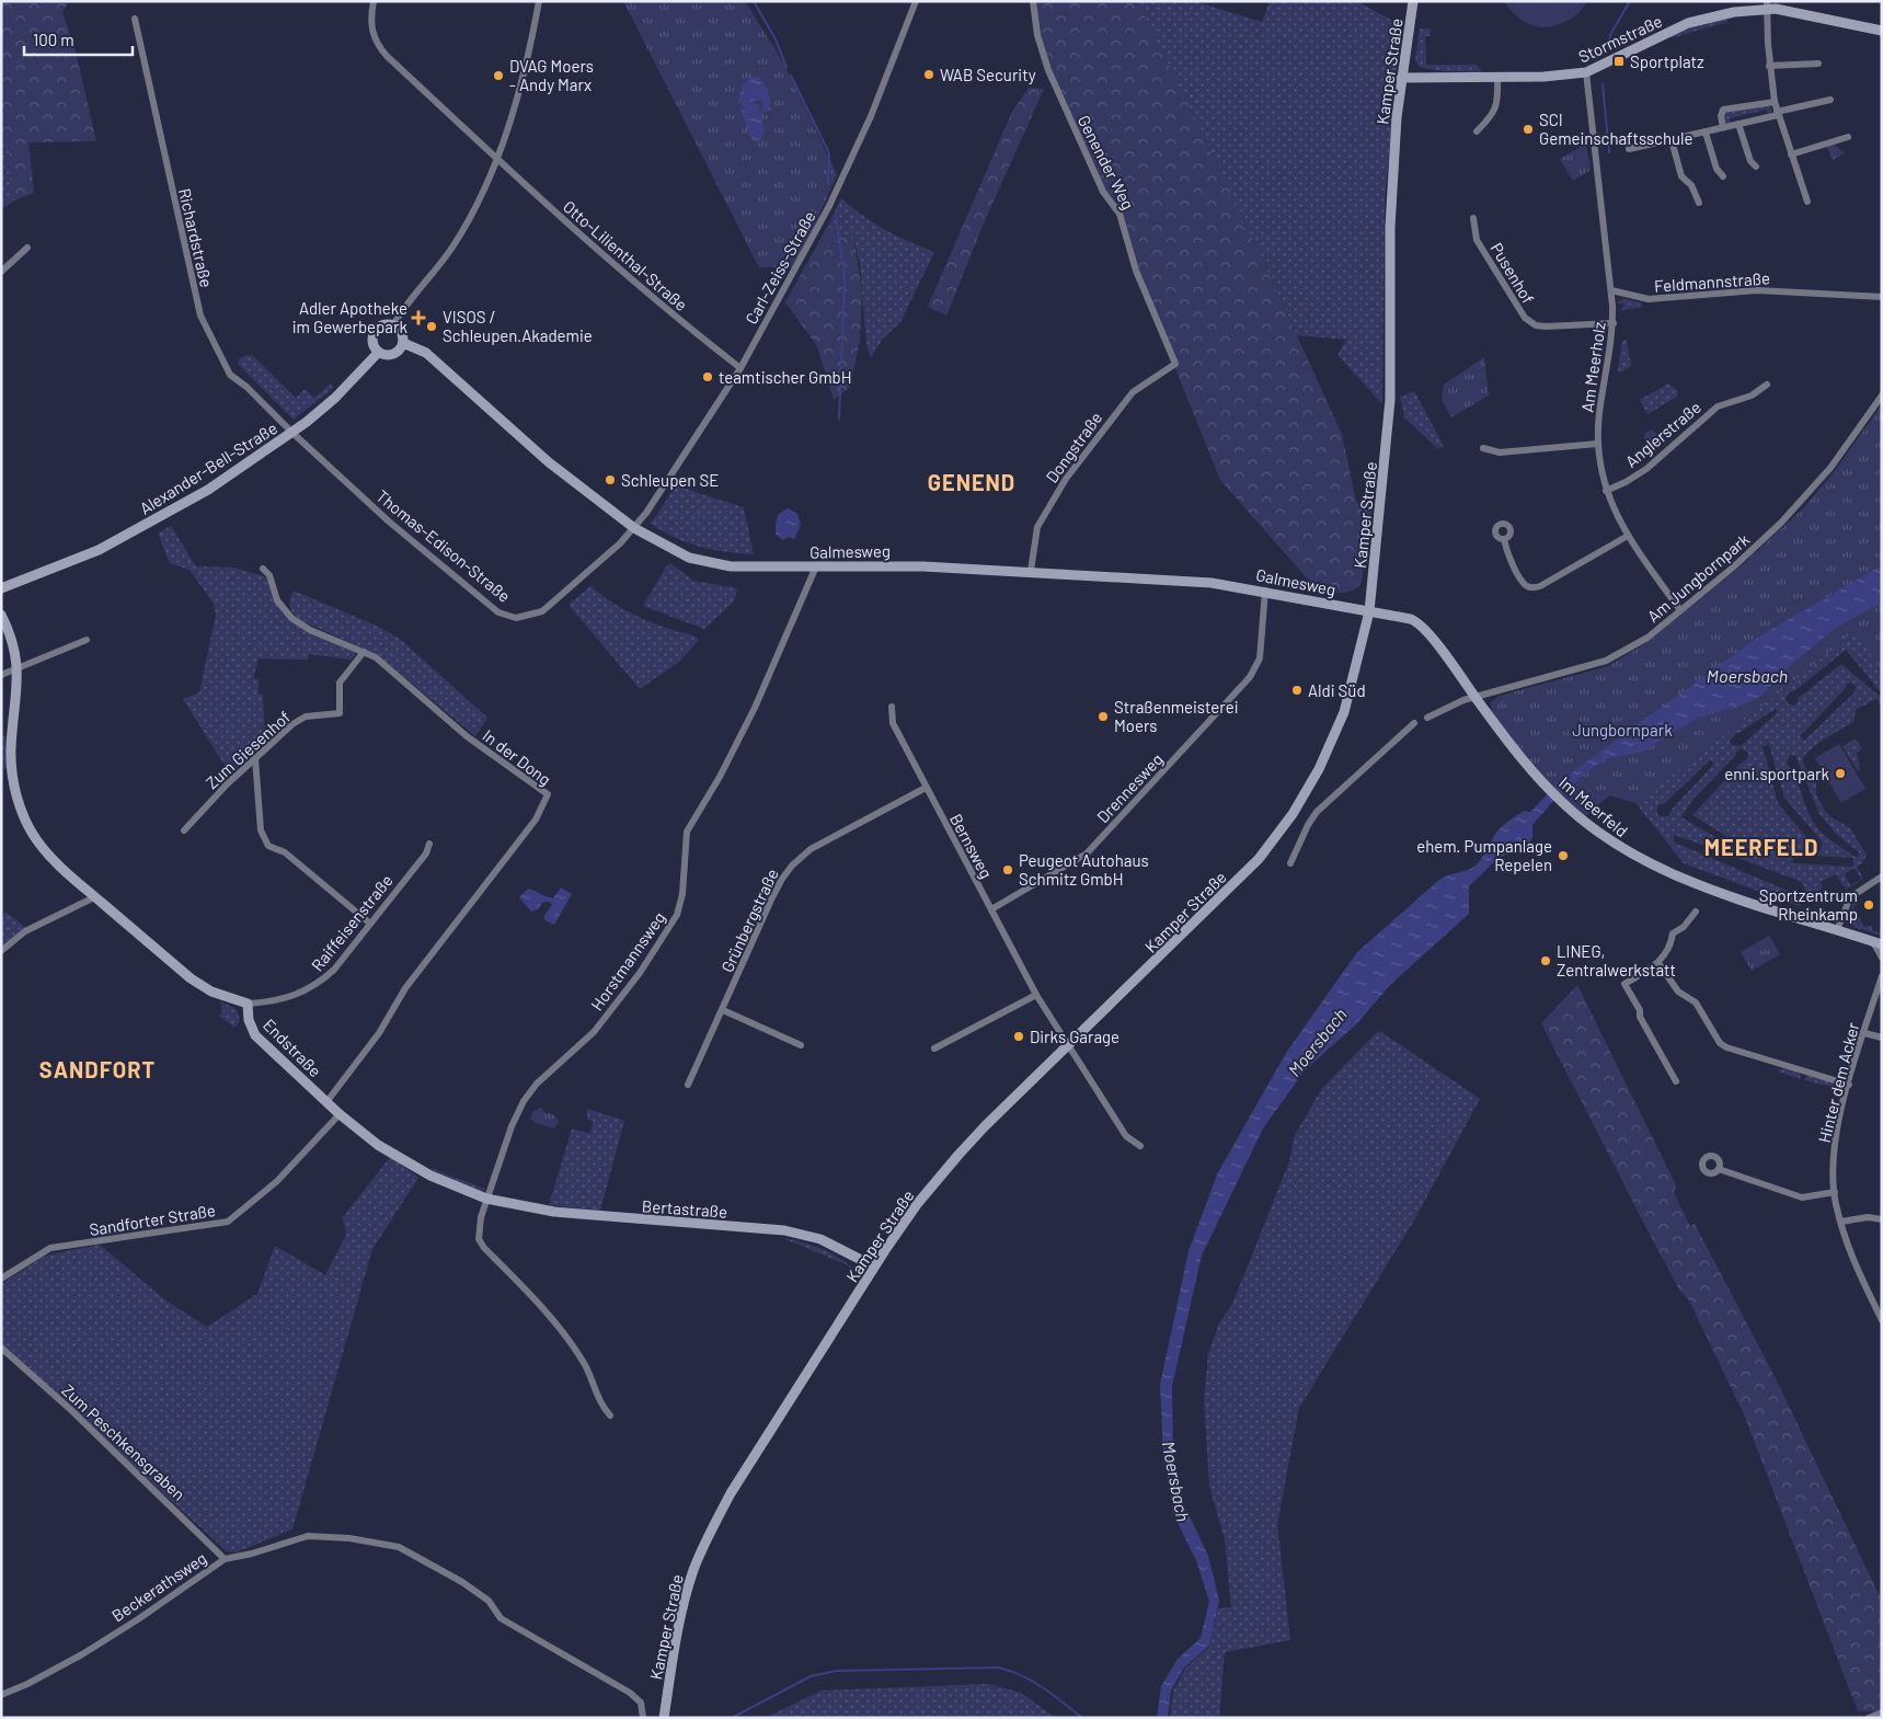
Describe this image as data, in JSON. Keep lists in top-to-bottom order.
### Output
{
  "streets": {
    "street": [
      "Stormstraße",
      "Kamper Straße",
      "Genender Weg",
      "Richardstraße",
      "Otto-Lilienthal-Straße",
      "Carl-Zeiss-Straße",
      "Pusenhof",
      "Feldmannstraße",
      "Am Meerholz",
      "Anglerstraße",
      "Dongstraße",
      "Alexander-Bell-Straße",
      "Thomas-Edison-Straße",
      "Galmesweg",
      "Am Jungbornpark",
      "Zum Giesenhof",
      "In der Dong",
      "Drennesweg",
      "Im Meerfeld",
      "Bernsweg",
      "Grünbergstraße",
      "Raiffeisenstraße",
      "Horstmannsweg",
      "Endstraße",
      "Hinter dem Acker",
      "Bertastraße",
      "Sandforter Straße",
      "Zum Peschkensgraben",
      "Beckerathsweg"
    ]
  },
  "crossings": [
    ["Stormstraße", "Kamper Straße"],
    ["Stormstraße", "Am Meerholz"],
    ["Kamper Straße", "Galmesweg"],
    ["Kamper Straße", "Im Meerfeld"],
    ["Kamper Straße", "Bernsweg"],
    ["Kamper Straße", "Bertastraße"],
    ["Genender Weg", "Dongstraße"],
    ["Richardstraße", "Alexander-Bell-Straße"],
    ["Richardstraße", "Thomas-Edison-Straße"],
    ["Otto-Lilienthal-Straße", "Carl-Zeiss-Straße"],
    ["Carl-Zeiss-Straße", "Thomas-Edison-Straße"],
    ["Carl-Zeiss-Straße", "Galmesweg"],
    ["Pusenhof", "Am Meerholz"],
    ["Feldmannstraße", "Am Meerholz"],
    ["Am Meerholz", "Anglerstraße"],
    ["Am Meerholz", "Am Jungbornpark"],
    ["Dongstraße", "Galmesweg"],
    ["Alexander-Bell-Straße", "Thomas-Edison-Straße"],
    ["Alexander-Bell-Straße", "Galmesweg"],
    ["Thomas-Edison-Straße", "Galmesweg"],
    ["Galmesweg", "Drennesweg"],
    ["Galmesweg", "Im Meerfeld"],
    ["Galmesweg", "Horstmannsweg"],
    ["Am Jungbornpark", "Im Meerfeld"],
    ["Zum Giesenhof", "In der Dong"],
    ["In der Dong", "Endstraße"],
    ["Drennesweg", "Bernsweg"],
    ["Bernsweg", "Grünbergstraße"],
    ["Raiffeisenstraße", "Endstraße"],
    ["Horstmannsweg", "Endstraße"],
    ["Horstmannsweg", "Bertastraße"],
    ["Endstraße", "Bertastraße"],
    ["Endstraße", "Sandforter Straße"],
    ["Zum Peschkensgraben", "Beckerathsweg"]
  ],
  "districts": ["GENEND", "MEERFELD", "SANDFORT"],
  "water": ["Moersbach"],
  "parks": ["Jungbornpark"],
  "places": {
    "transit": ["Sportplatz"],
    "other": [
      "WAB Security",
      "DVAG Moers - Andy Marx",
      "SCI Gemeinschaftsschule",
      "VISOS / Schleupen.Akademie",
      "teamtischer GmbH",
      "Schleupen SE",
      "Aldi Süd",
      "Straßenmeisterei Moers",
      "enni.sportpark",
      "ehem. Pumpanlage Repelen",
      "Peugeot Autohaus Schmitz GmbH",
      "Sportzentrum Rheinkamp",
      "LINEG, Zentralwerkstatt",
      "Dirks Garage"
    ],
    "health": ["Adler Apotheke im Gewerbepark"]
  },
  "scale_bar": "100 m"
}
